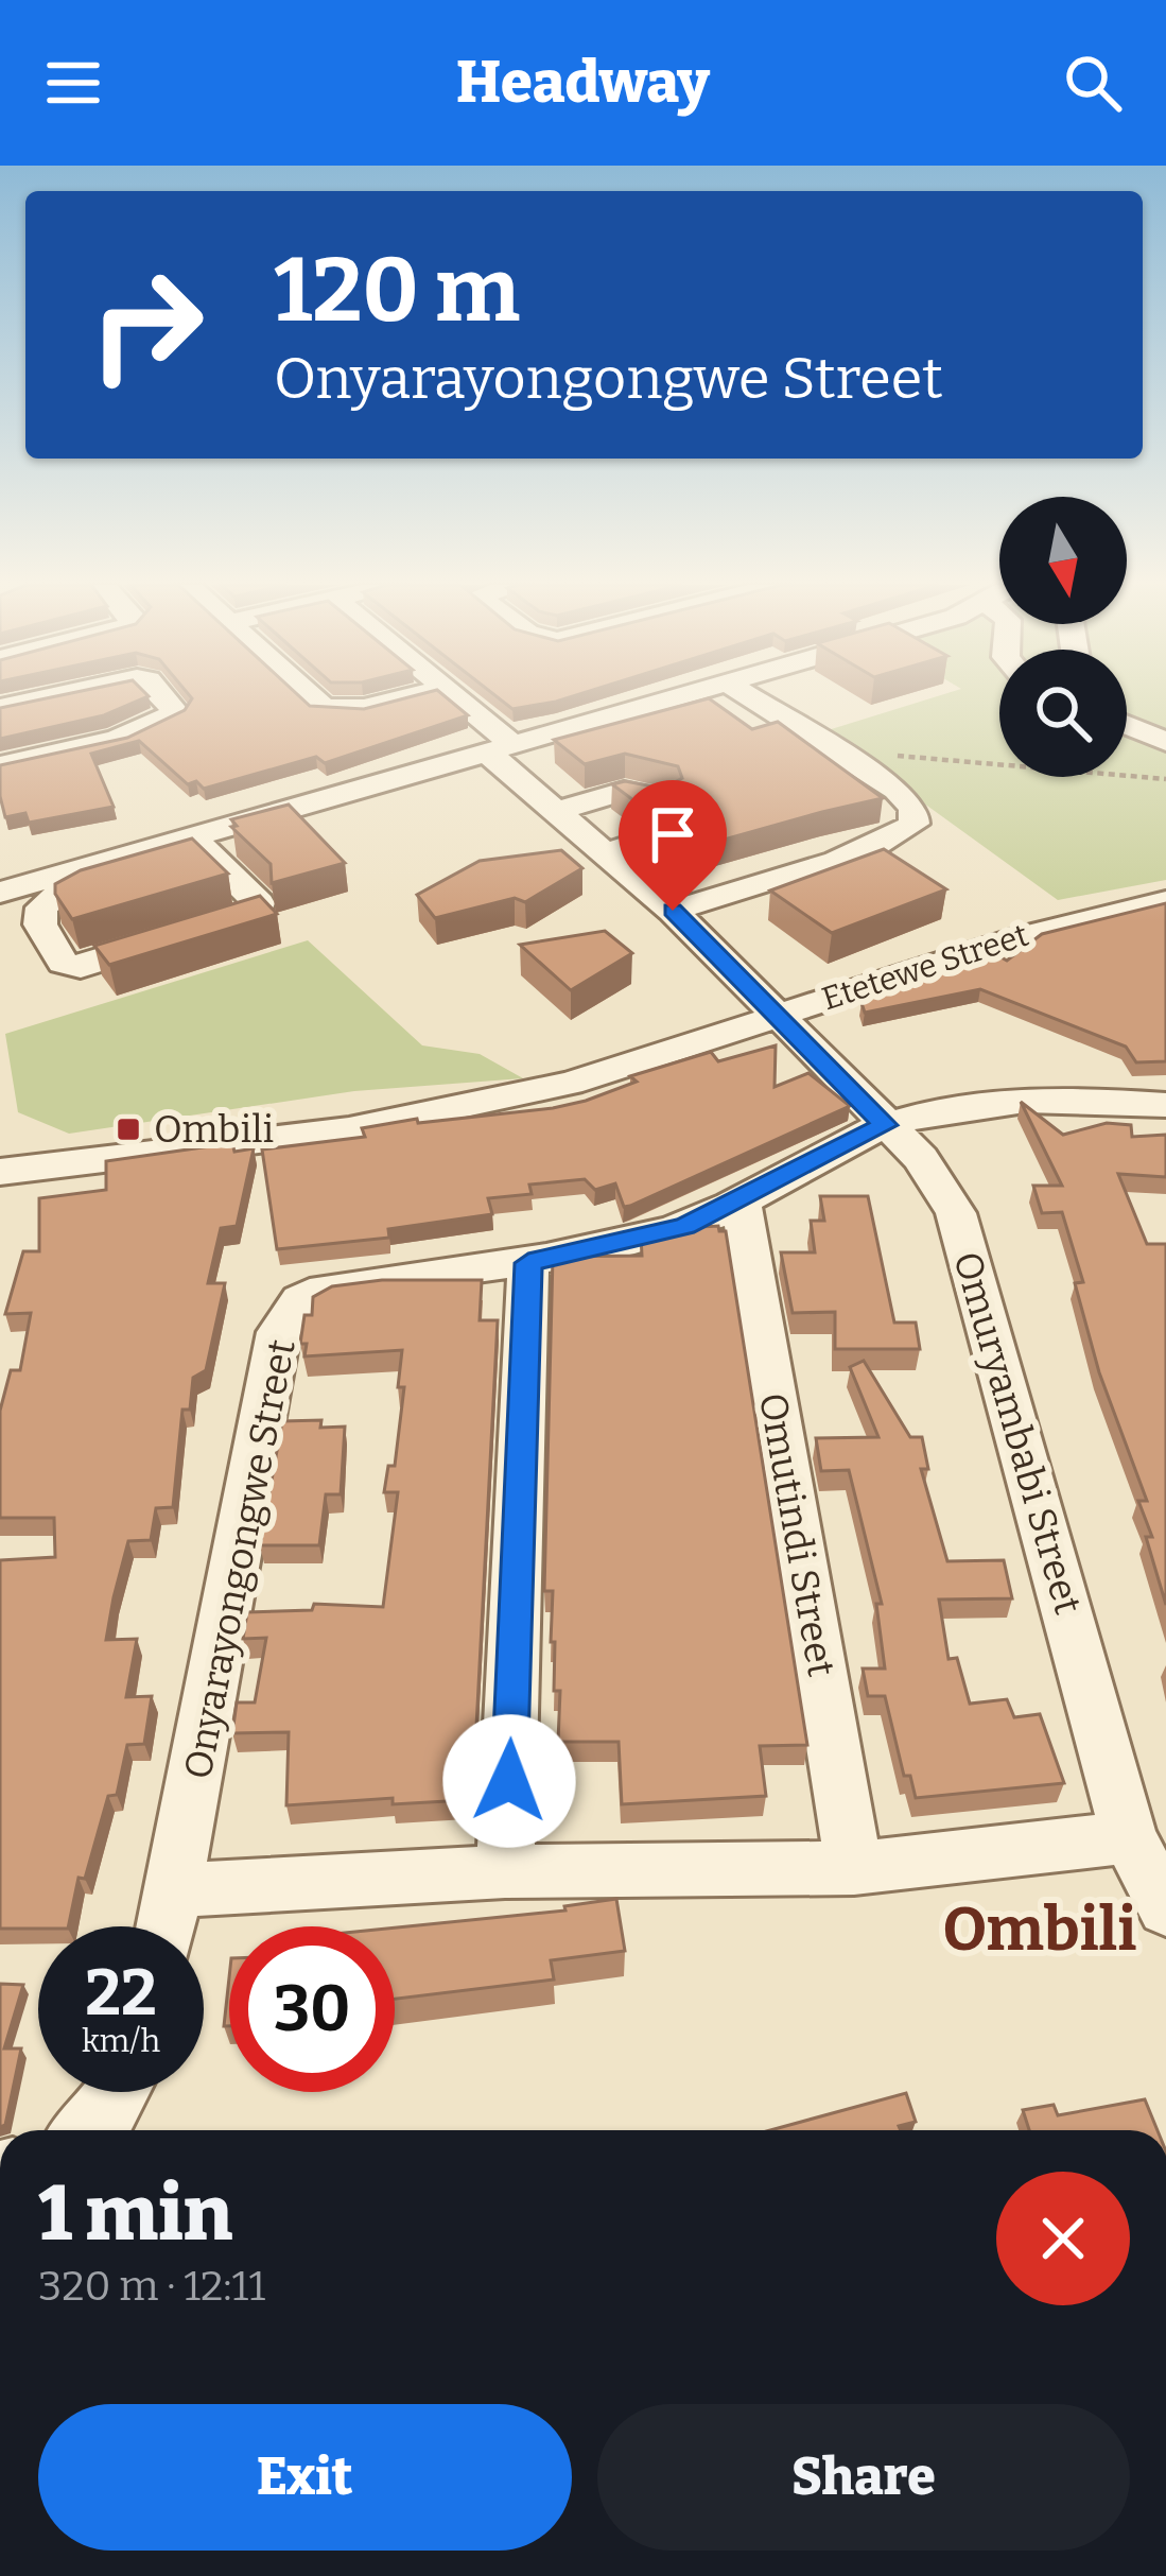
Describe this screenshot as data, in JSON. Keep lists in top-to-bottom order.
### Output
{
  "streets": {
    "street": [
      "Etetewe Street",
      "Omuryambabi Street",
      "Omutindi Street",
      "Onyarayongongwe Street"
    ]
  },
  "crossings": [
    ["Etetewe Street", "Omuryambabi Street"],
    ["Omuryambabi Street", "Onyarayongongwe Street"],
    ["Omutindi Street", "Onyarayongongwe Street"]
  ],
  "districts": ["Ombili"],
  "places": {
    "transit": ["Ombili"]
  },
  "north": "bottom",
  "page": {
    "header": "Headway",
    "turn": ["120 m", "Onyarayongongwe Street"],
    "speed": "22 km/h",
    "limit": "30",
    "heading": ["1 min", "320 m · 12:11"],
    "buttons": ["Exit", "Share"]
  }
}
